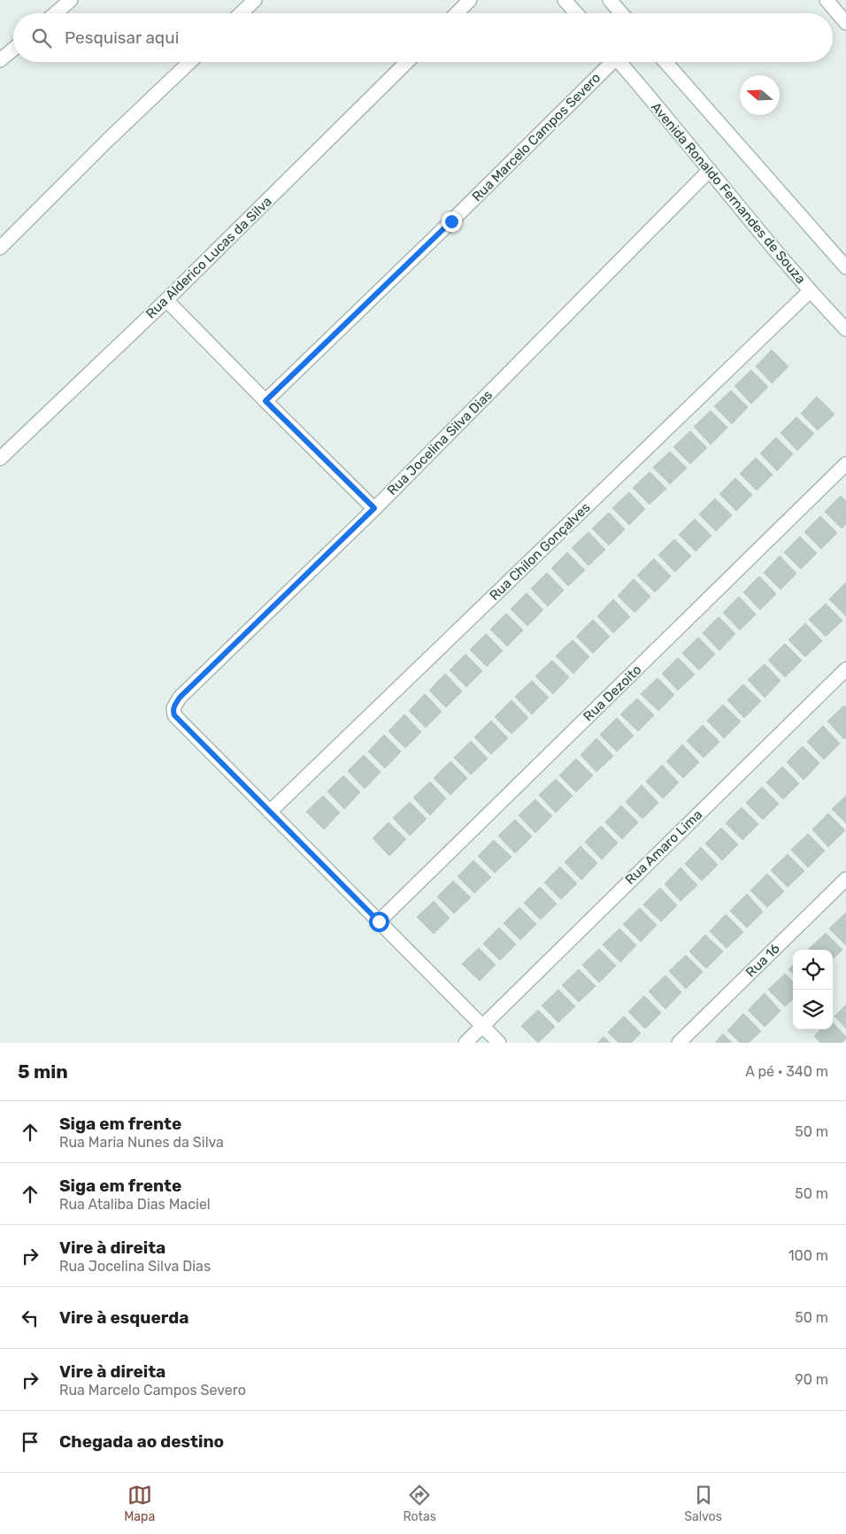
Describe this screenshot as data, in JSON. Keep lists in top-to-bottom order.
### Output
{
  "streets": {
    "street": [
      "Rua Marcelo Campos Severo",
      "Avenida Ronaldo Fernandes de Souza",
      "Rua Alderico Lucas da Silva",
      "Rua Jocelina Silva Dias",
      "Rua Chilon Gonçalves",
      "Rua Dezoito",
      "Rua Amaro Lima",
      "Rua 16"
    ]
  },
  "crossings": [
    ["Avenida Ronaldo Fernandes de Souza", "Rua Jocelina Silva Dias"],
    ["Avenida Ronaldo Fernandes de Souza", "Rua Chilon Gonçalves"],
    ["Rua Jocelina Silva Dias", "Rua Chilon Gonçalves"]
  ],
  "north": "left",
  "page": {
    "search": "Pesquisar aqui",
    "heading": ["5 min", "A pé · 340 m"],
    "list": [
      ["Siga em frente", "Rua Maria Nunes da Silva", "50 m"],
      ["Siga em frente", "Rua Ataliba Dias Maciel", "50 m"],
      ["Vire à direita", "Rua Jocelina Silva Dias", "100 m"],
      ["Vire à esquerda", "50 m"],
      ["Vire à direita", "Rua Marcelo Campos Severo", "90 m"],
      "Chegada ao destino"
    ],
    "nav": ["Mapa", "Rotas", "Salvos"]
  }
}
